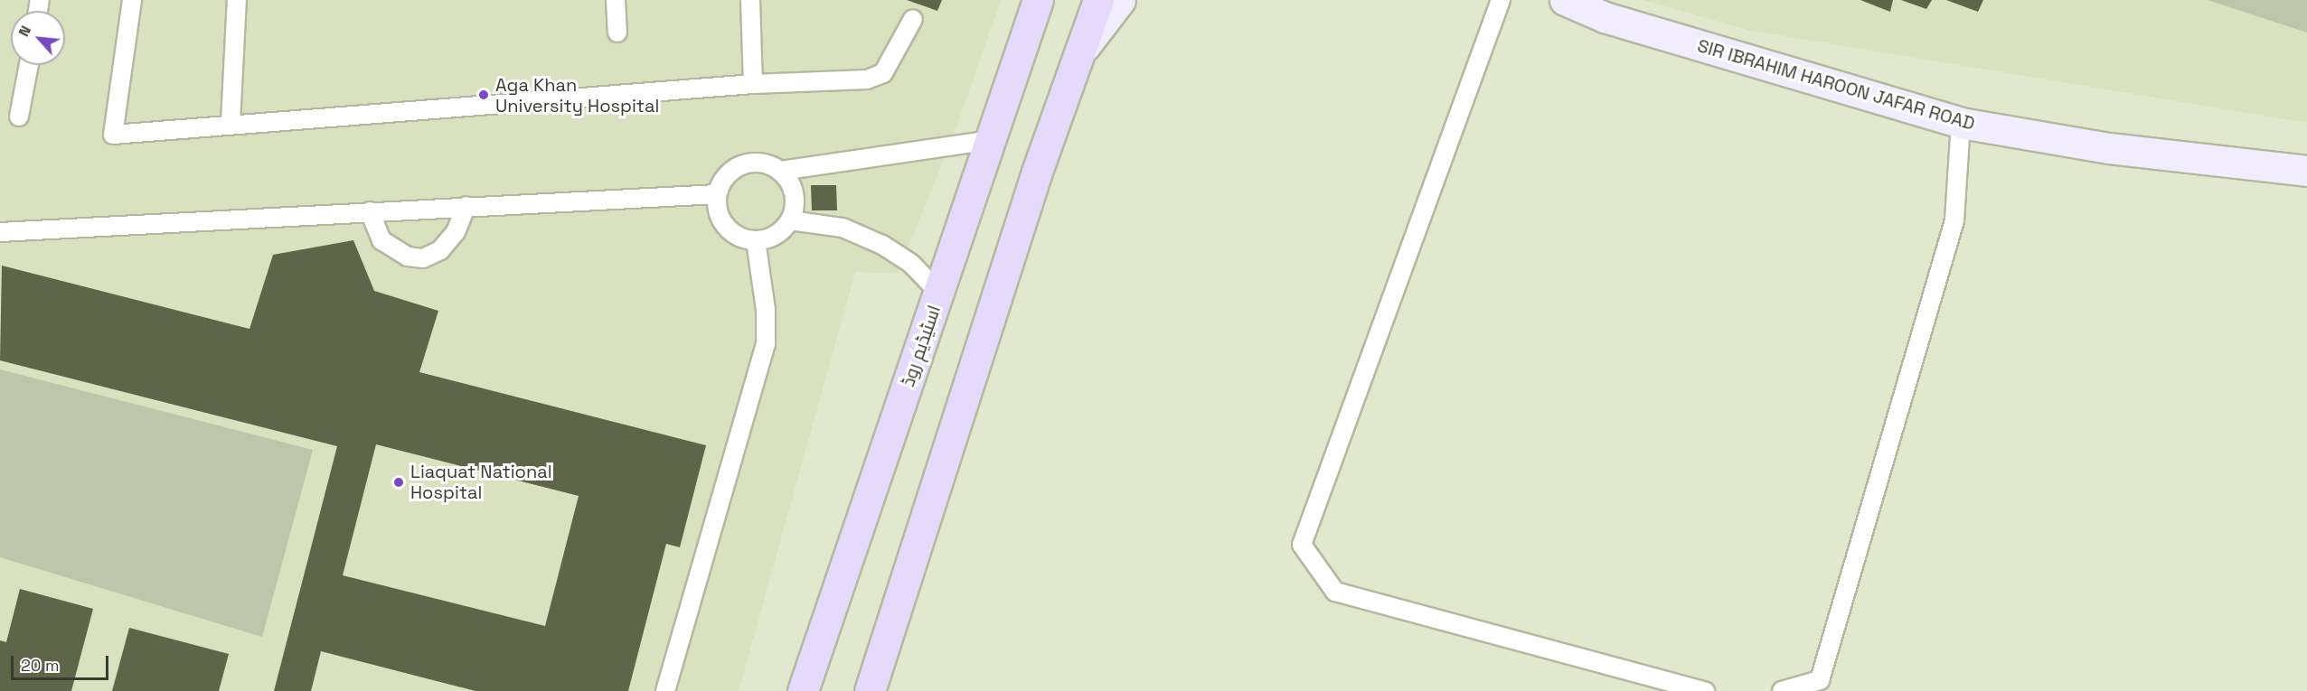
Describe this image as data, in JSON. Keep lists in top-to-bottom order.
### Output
{
  "streets": {
    "main road": ["اسٹیڈیم روڈ"],
    "street": ["SIR IBRAHIM HAROON JAFAR ROAD"]
  },
  "places": ["Aga Khan University Hospital", "Liaquat National Hospital"],
  "scale_bar": "20 m",
  "north": "top left"
}
